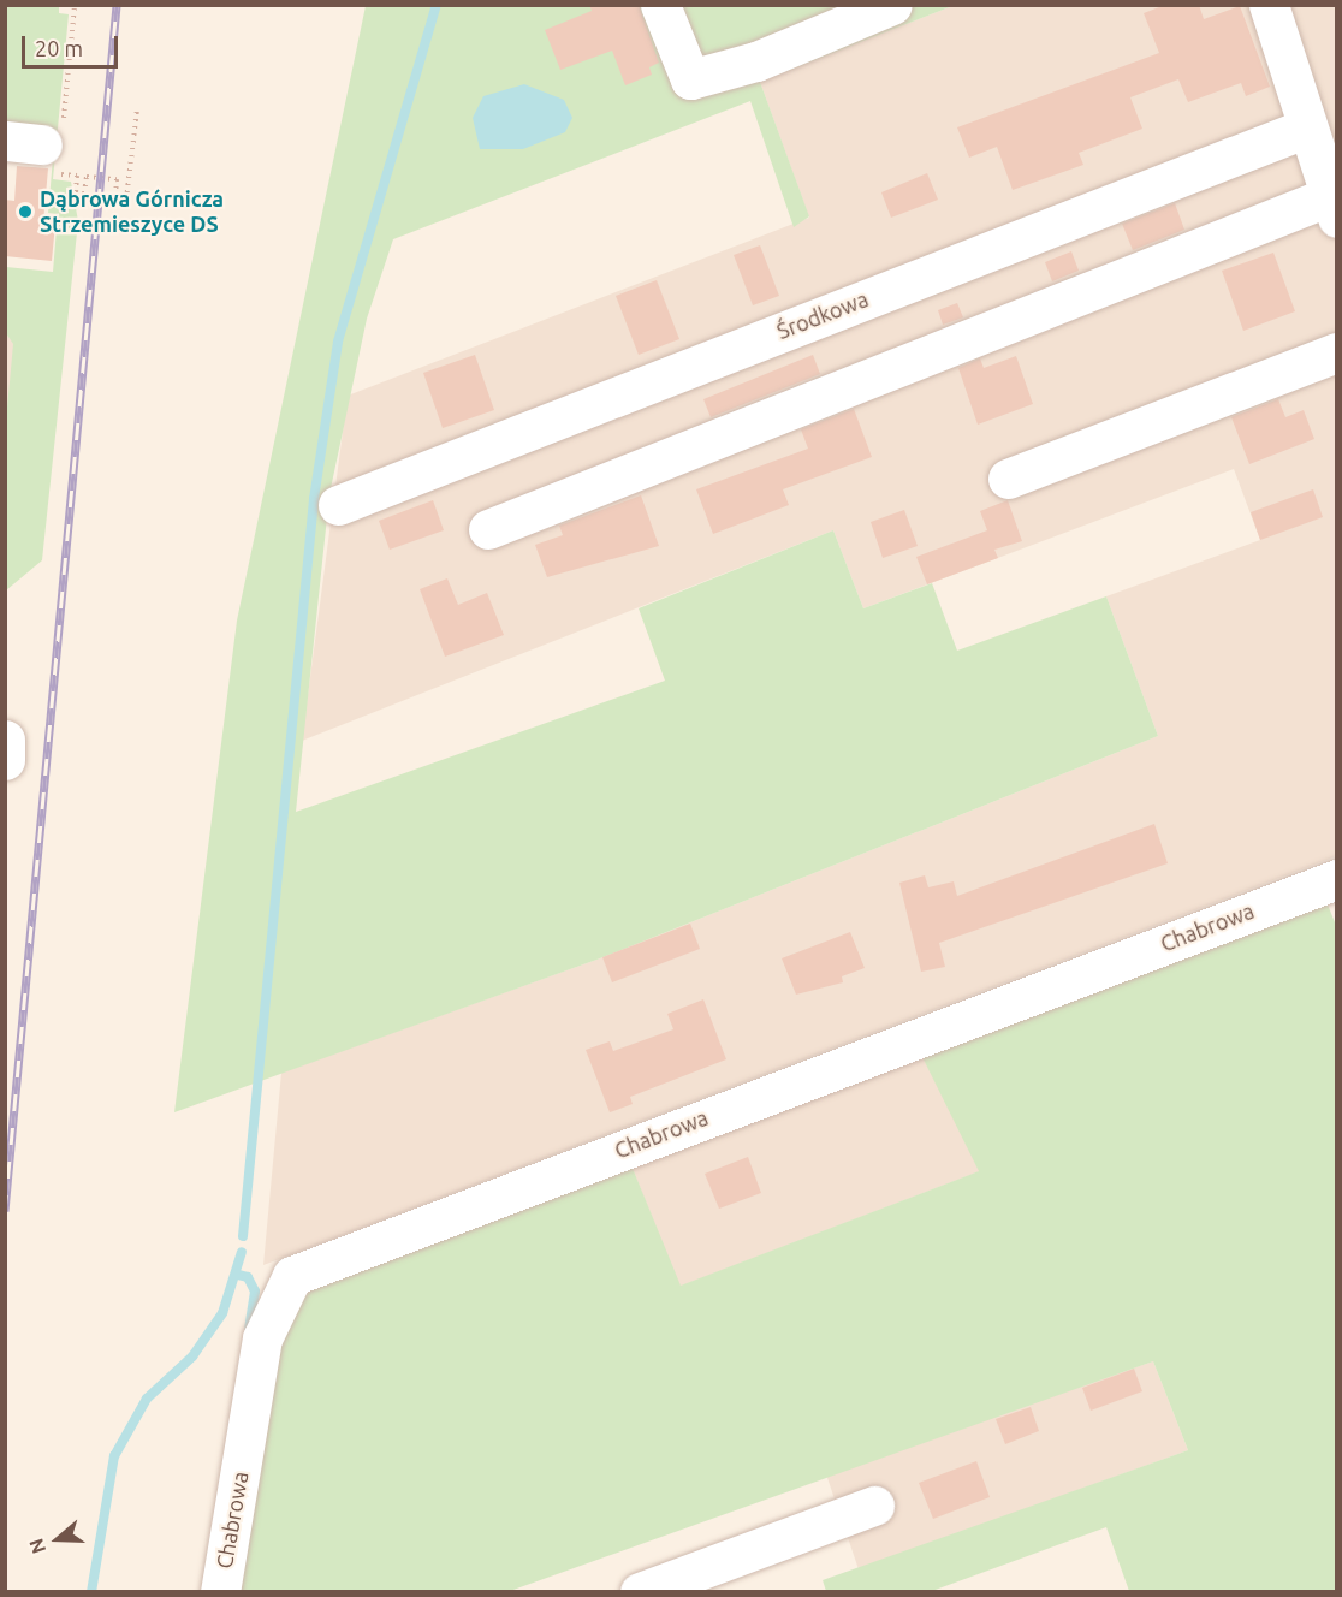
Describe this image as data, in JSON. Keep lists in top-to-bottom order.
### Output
{
  "streets": {
    "street": ["Środkowa", "Chabrowa"]
  },
  "places": ["Dąbrowa Górnicza Strzemieszyce DS"],
  "scale_bar": "20 m",
  "north": "left"
}
